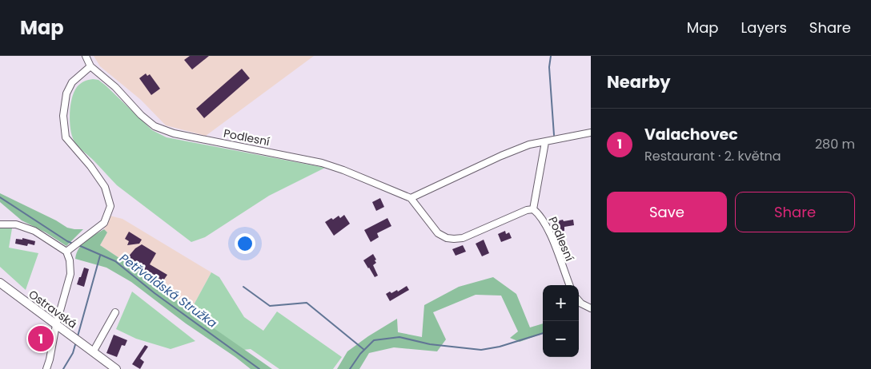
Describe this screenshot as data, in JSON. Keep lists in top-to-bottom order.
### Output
{
  "streets": {
    "main road": ["Ostravská"],
    "street": ["Podlesní"]
  },
  "water": ["Petřvaldská Stružka"],
  "page": {
    "header": "Map",
    "nav": ["Map", "Layers", "Share"],
    "heading": "Nearby",
    "list": [
      {
        "mark": "1",
        "name": "Valachovec",
        "note": "Restaurant · 2. května",
        "value": "280 m"
      }
    ],
    "buttons": ["Save", "Share"],
    "map_buttons": ["+", "−"],
    "pins": "1"
  }
}
